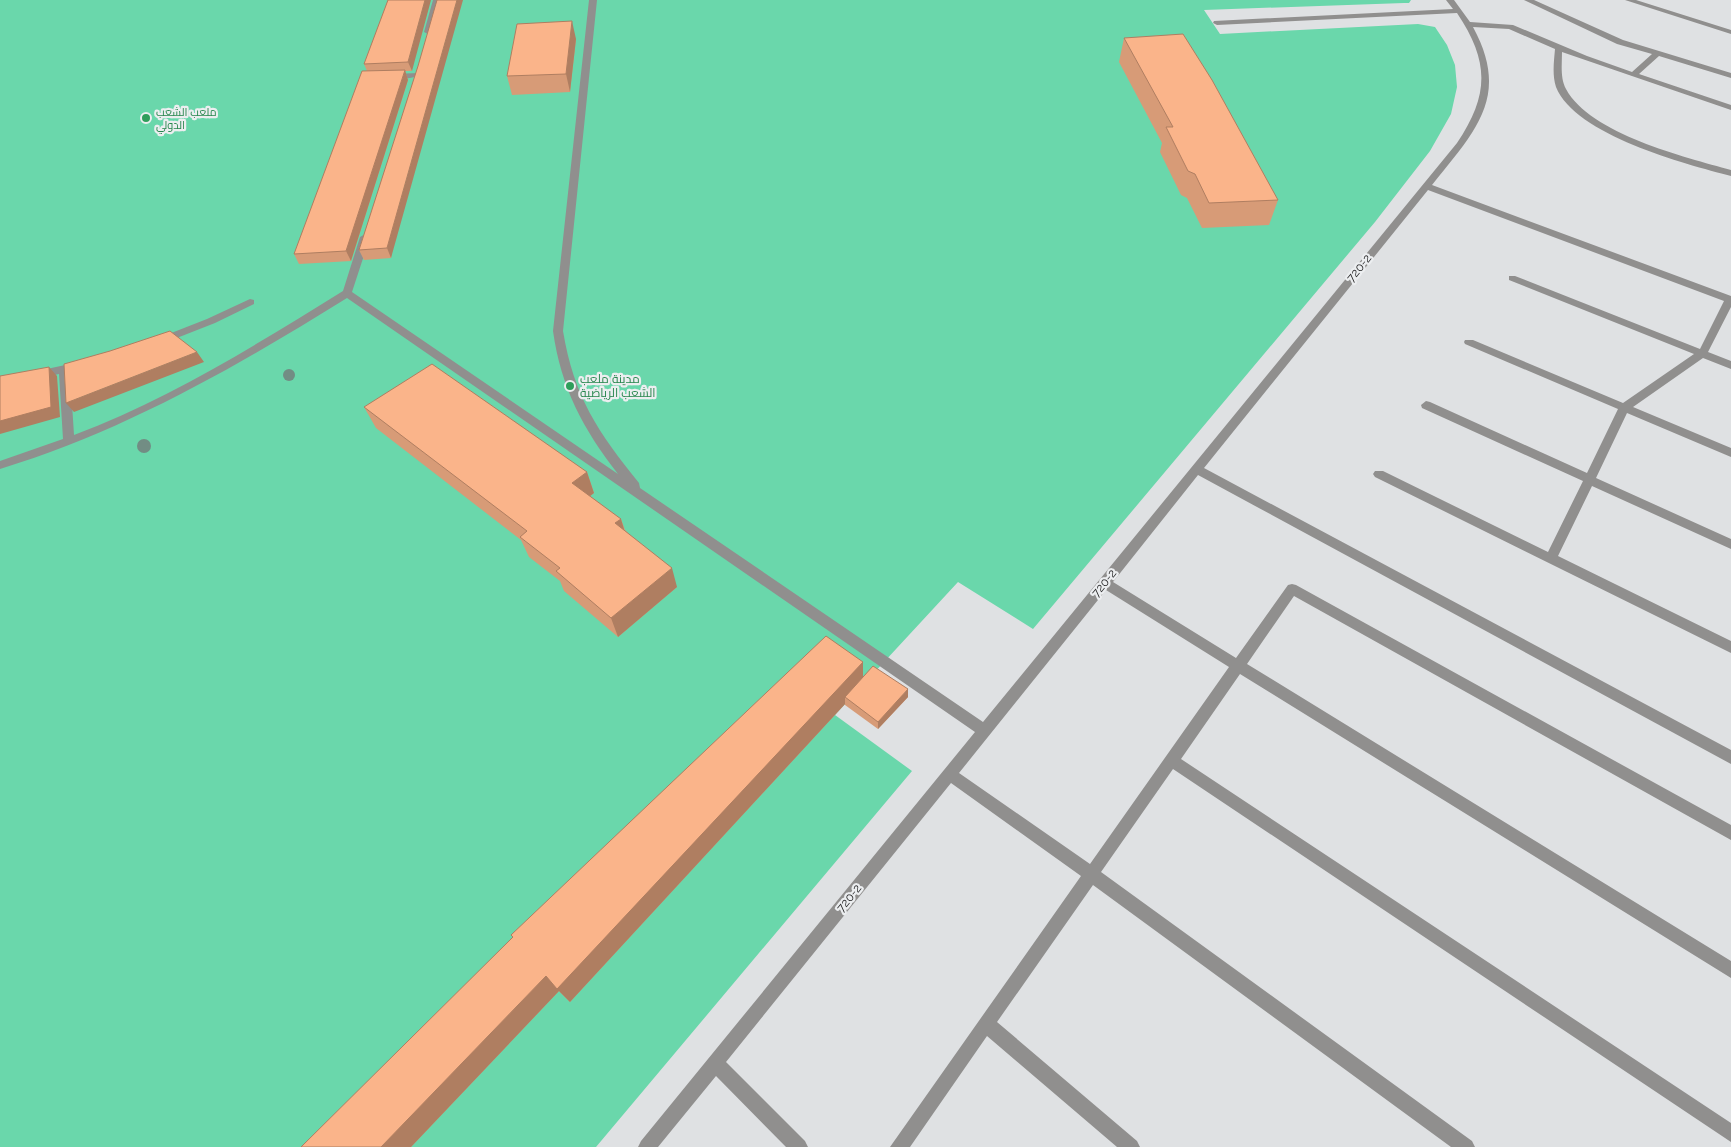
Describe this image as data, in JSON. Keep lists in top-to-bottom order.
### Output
{
  "streets": {
    "street": ["720-2"]
  },
  "places": ["ملعب الشعب الدولي", "مدينة ملعب الشعب الرياضية"]
}
